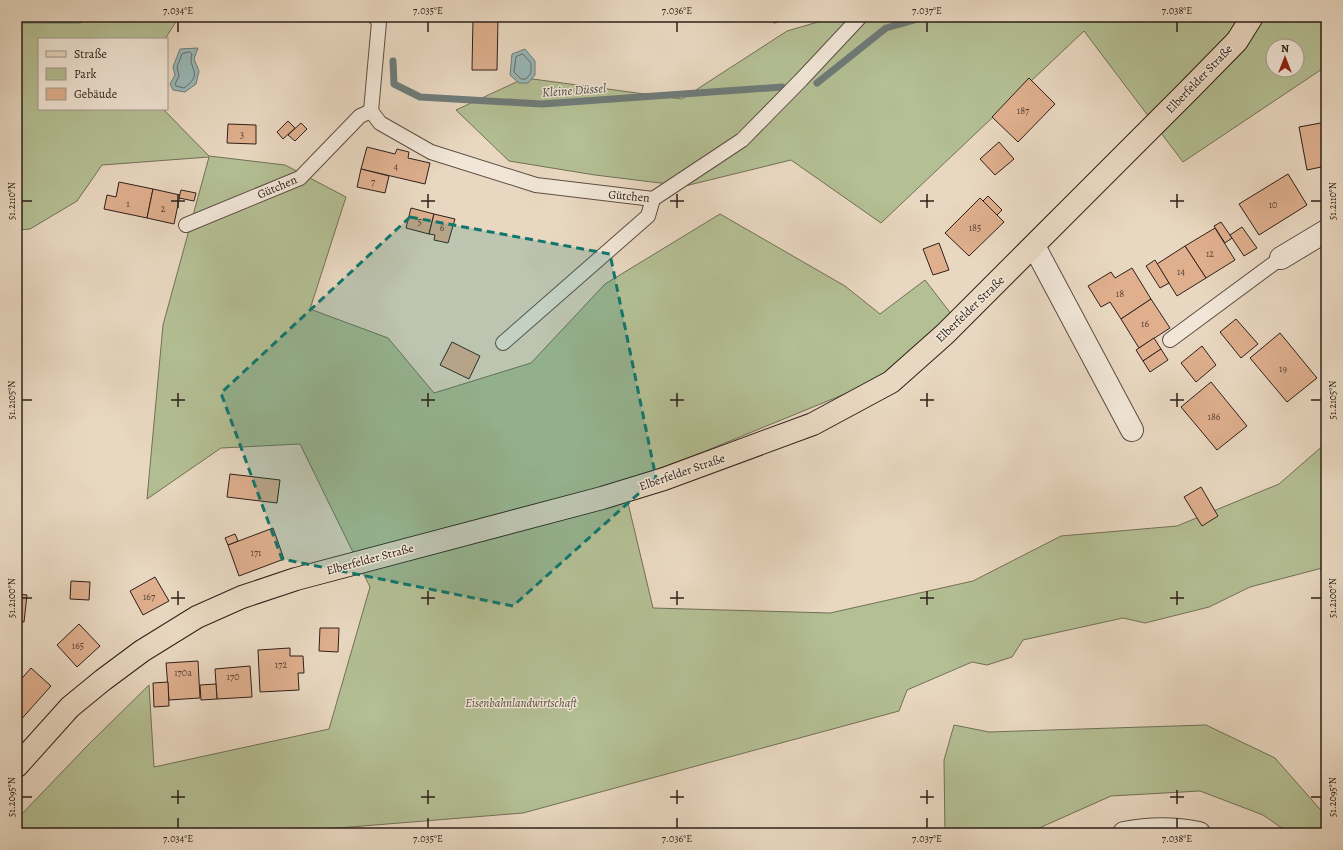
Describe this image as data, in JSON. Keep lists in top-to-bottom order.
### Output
{
  "streets": {
    "main road": ["Elberfelder Straße"],
    "lane": ["Gütchen"]
  },
  "water": ["Kleine Düssel"],
  "parks": ["Eisenbahnlandwirtschaft"],
  "house_numbers": [
    "187",
    "3",
    "4",
    "7",
    "1",
    "10",
    "2",
    "5",
    "6",
    "185",
    "12",
    "14",
    "18",
    "16",
    "19",
    "186",
    "171",
    "167",
    "165",
    "172",
    "170a",
    "170"
  ],
  "legend": ["Straße", "Park", "Gebäude"],
  "north": "top",
  "coordinates": [
    "7.034°E",
    "7.035°E",
    "7.036°E",
    "7.037°E",
    "7.038°E",
    "51.2110°N",
    "51.2105°N",
    "51.2100°N",
    "51.2095°N"
  ]
}
